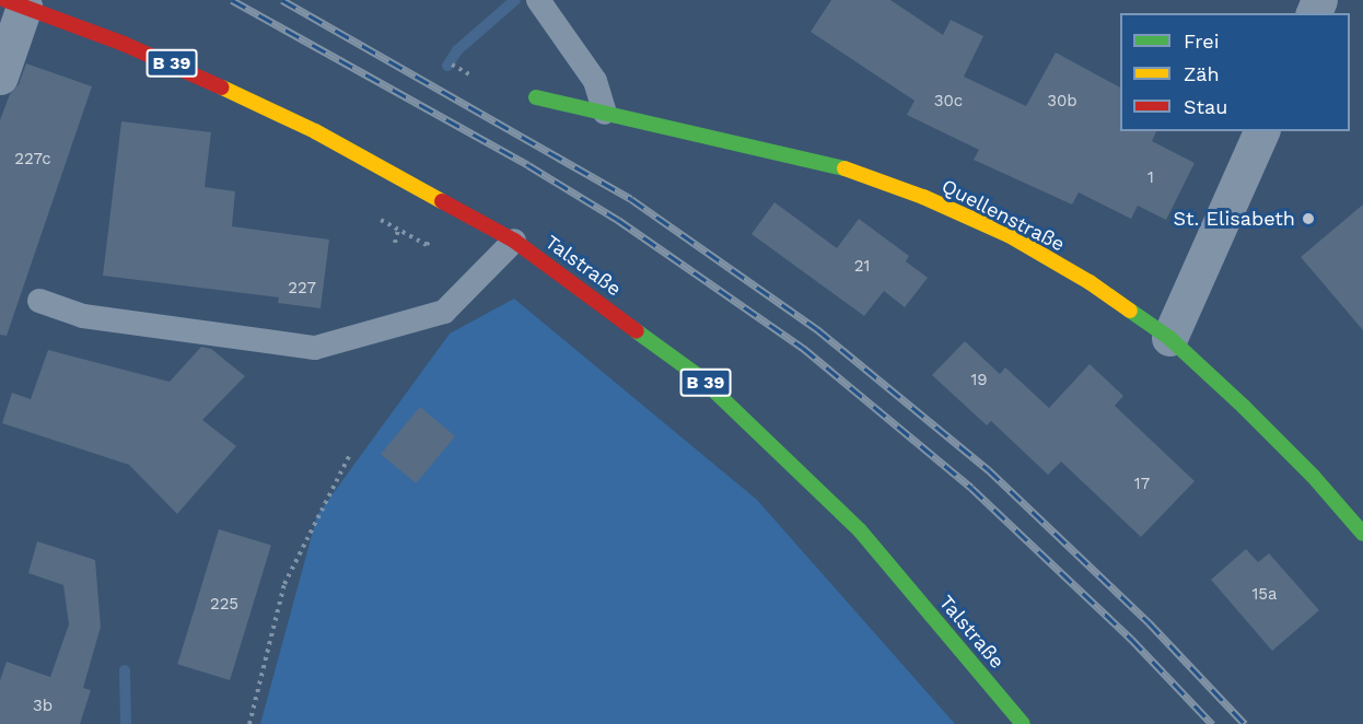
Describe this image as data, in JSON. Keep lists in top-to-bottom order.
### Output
{
  "streets": {
    "main road": ["B 39", "Quellenstraße", "Talstraße"]
  },
  "places": ["St. Elisabeth"],
  "house_numbers": [
    "30c",
    "30b",
    "227c",
    "1",
    "21",
    "227",
    "19",
    "17",
    "15a",
    "225",
    "3b"
  ],
  "legend": ["Frei", "Zäh", "Stau"]
}
